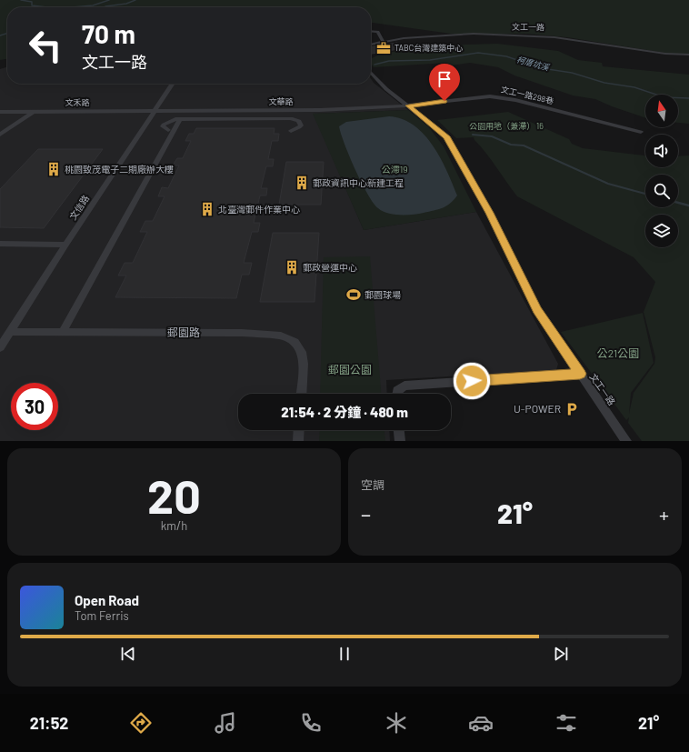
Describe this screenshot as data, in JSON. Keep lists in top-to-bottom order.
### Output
{
  "streets": {
    "street": [
      "文工一路",
      "文工一路298巷",
      "文華路",
      "文禾路",
      "文信路",
      "郵園路"
    ]
  },
  "crossings": [
    ["文工一路", "文工一路298巷"],
    ["文工一路", "文華路"],
    ["文工一路298巷", "文華路"],
    ["文華路", "文禾路"],
    ["文華路", "文信路"],
    ["文禾路", "文信路"],
    ["文信路", "郵園路"]
  ],
  "water": ["柯厝坑溪"],
  "parks": [
    "公園用地（兼滯） 16",
    "公滯19",
    "公21公園",
    "郵園公園"
  ],
  "places": {
    "office": ["TABC台灣建築中心"],
    "building": [
      "桃園致茂電子二期廠辦大樓",
      "郵政資訊中心新建工程",
      "北臺灣郵件作業中心",
      "郵政營運中心"
    ],
    "sports": ["郵園球場"],
    "parking": ["U-POWER"]
  },
  "north": "top",
  "page": {
    "turn": ["70 m", "文工一路"],
    "limit": "30",
    "trip": "21:54 · 2 分鐘 · 480 m",
    "tile": [
      ["20", "km/h"],
      "空調"
    ],
    "heat": ["−", "21°", "+"],
    "song": ["Open Road", "Tom Ferris"],
    "tabs": ["21:52", "21°"]
  }
}
